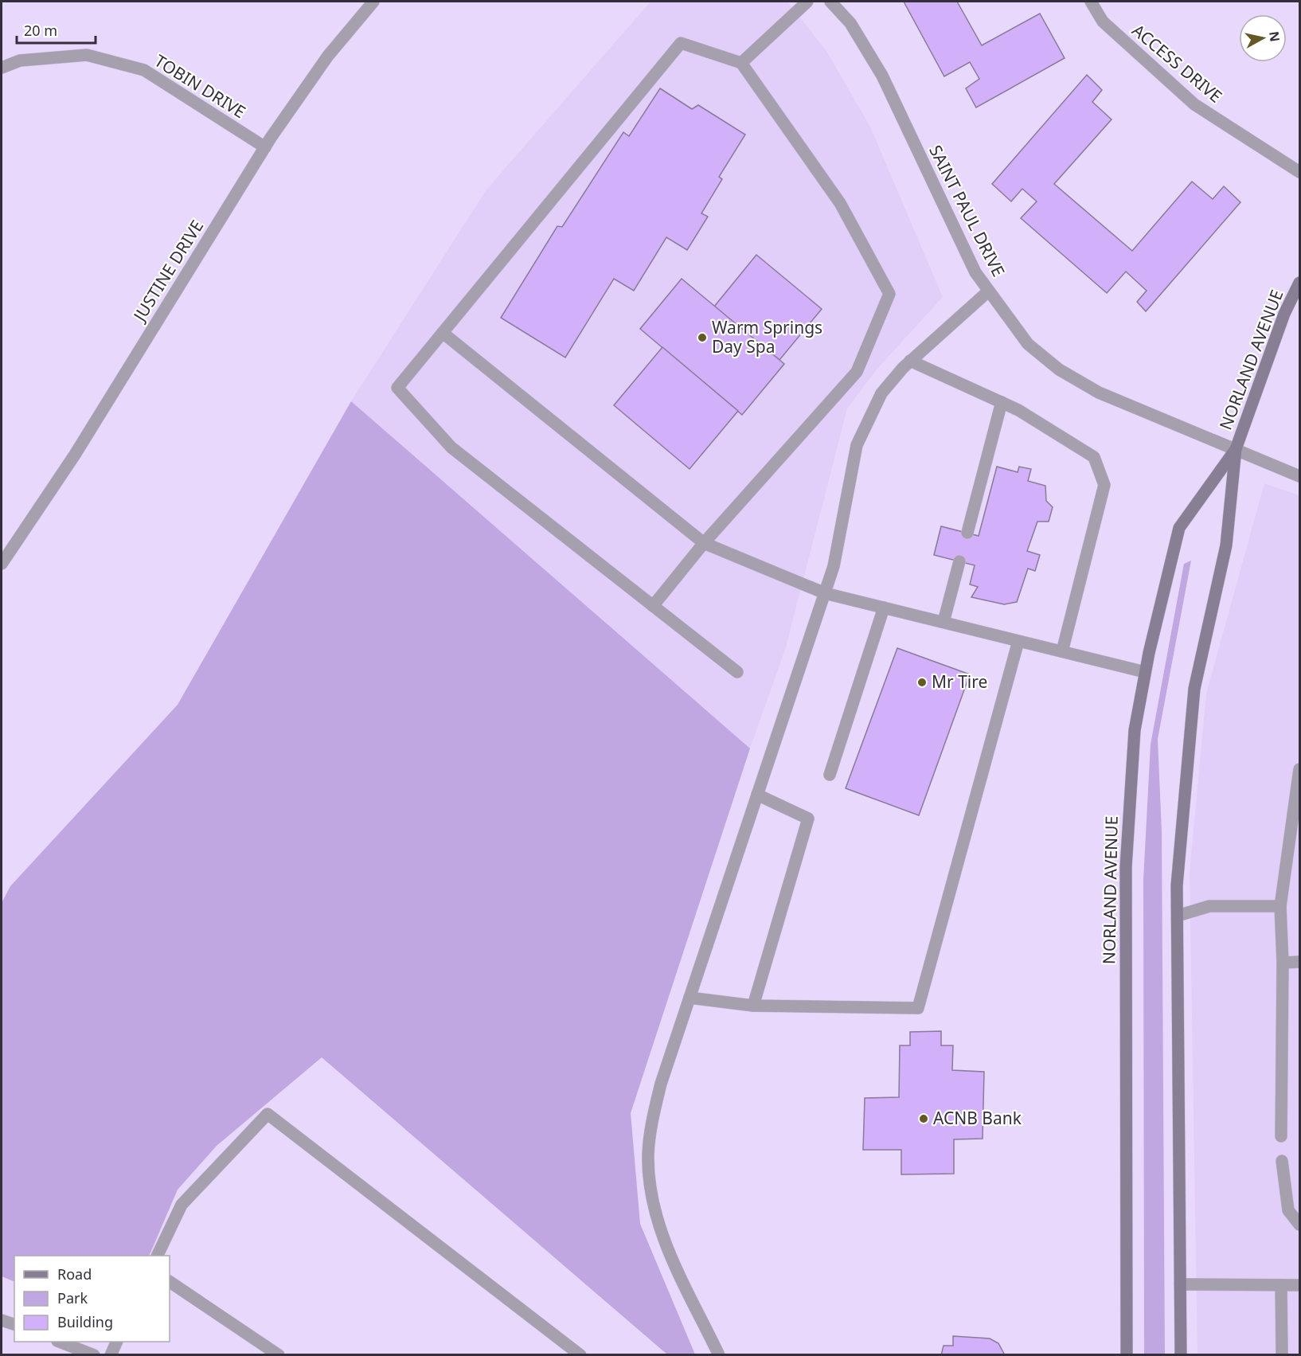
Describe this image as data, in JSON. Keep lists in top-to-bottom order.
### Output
{
  "streets": {
    "main road": ["NORLAND AVENUE"],
    "street": [
      "ACCESS DRIVE",
      "TOBIN DRIVE",
      "SAINT PAUL DRIVE",
      "JUSTINE DRIVE"
    ]
  },
  "crossings": [
    ["TOBIN DRIVE", "JUSTINE DRIVE"],
    ["SAINT PAUL DRIVE", "NORLAND AVENUE"]
  ],
  "places": ["Warm Springs Day Spa", "Mr Tire", "ACNB Bank"],
  "legend": ["Road", "Park", "Building"],
  "scale_bar": "20 m",
  "north": "right"
}
